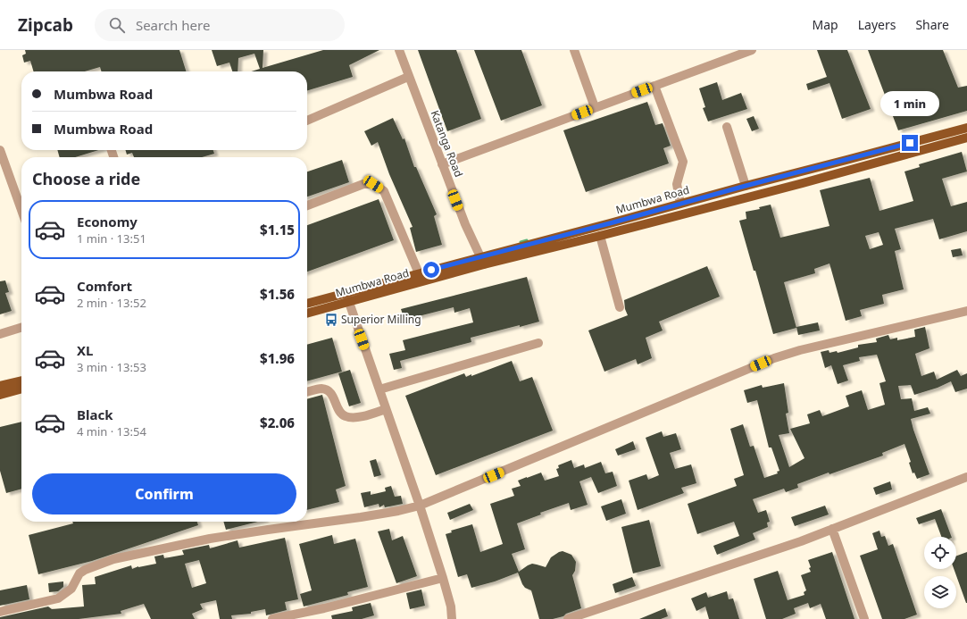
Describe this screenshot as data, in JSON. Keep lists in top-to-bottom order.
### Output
{
  "streets": {
    "main road": ["Mumbwa Road"],
    "street": ["Katanga Road"]
  },
  "crossings": [
    ["Katanga Road", "Mumbwa Road"]
  ],
  "places": {
    "bus stop": ["Superior Milling"]
  },
  "page": {
    "header": "Zipcab",
    "search": "Search here",
    "nav": ["Map", "Layers", "Share"],
    "banner": ["Mumbwa Road", "Mumbwa Road"],
    "bubble": "1 min",
    "heading": "Choose a ride",
    "list": [
      {
        "name": "Economy",
        "note": "1 min · 13:51",
        "value": "$1.15"
      },
      {
        "name": "Comfort",
        "note": "2 min · 13:52",
        "value": "$1.56"
      },
      {
        "name": "XL",
        "note": "3 min · 13:53",
        "value": "$1.96"
      },
      {
        "name": "Black",
        "note": "4 min · 13:54",
        "value": "$2.06"
      }
    ],
    "buttons": "Confirm"
  }
}
